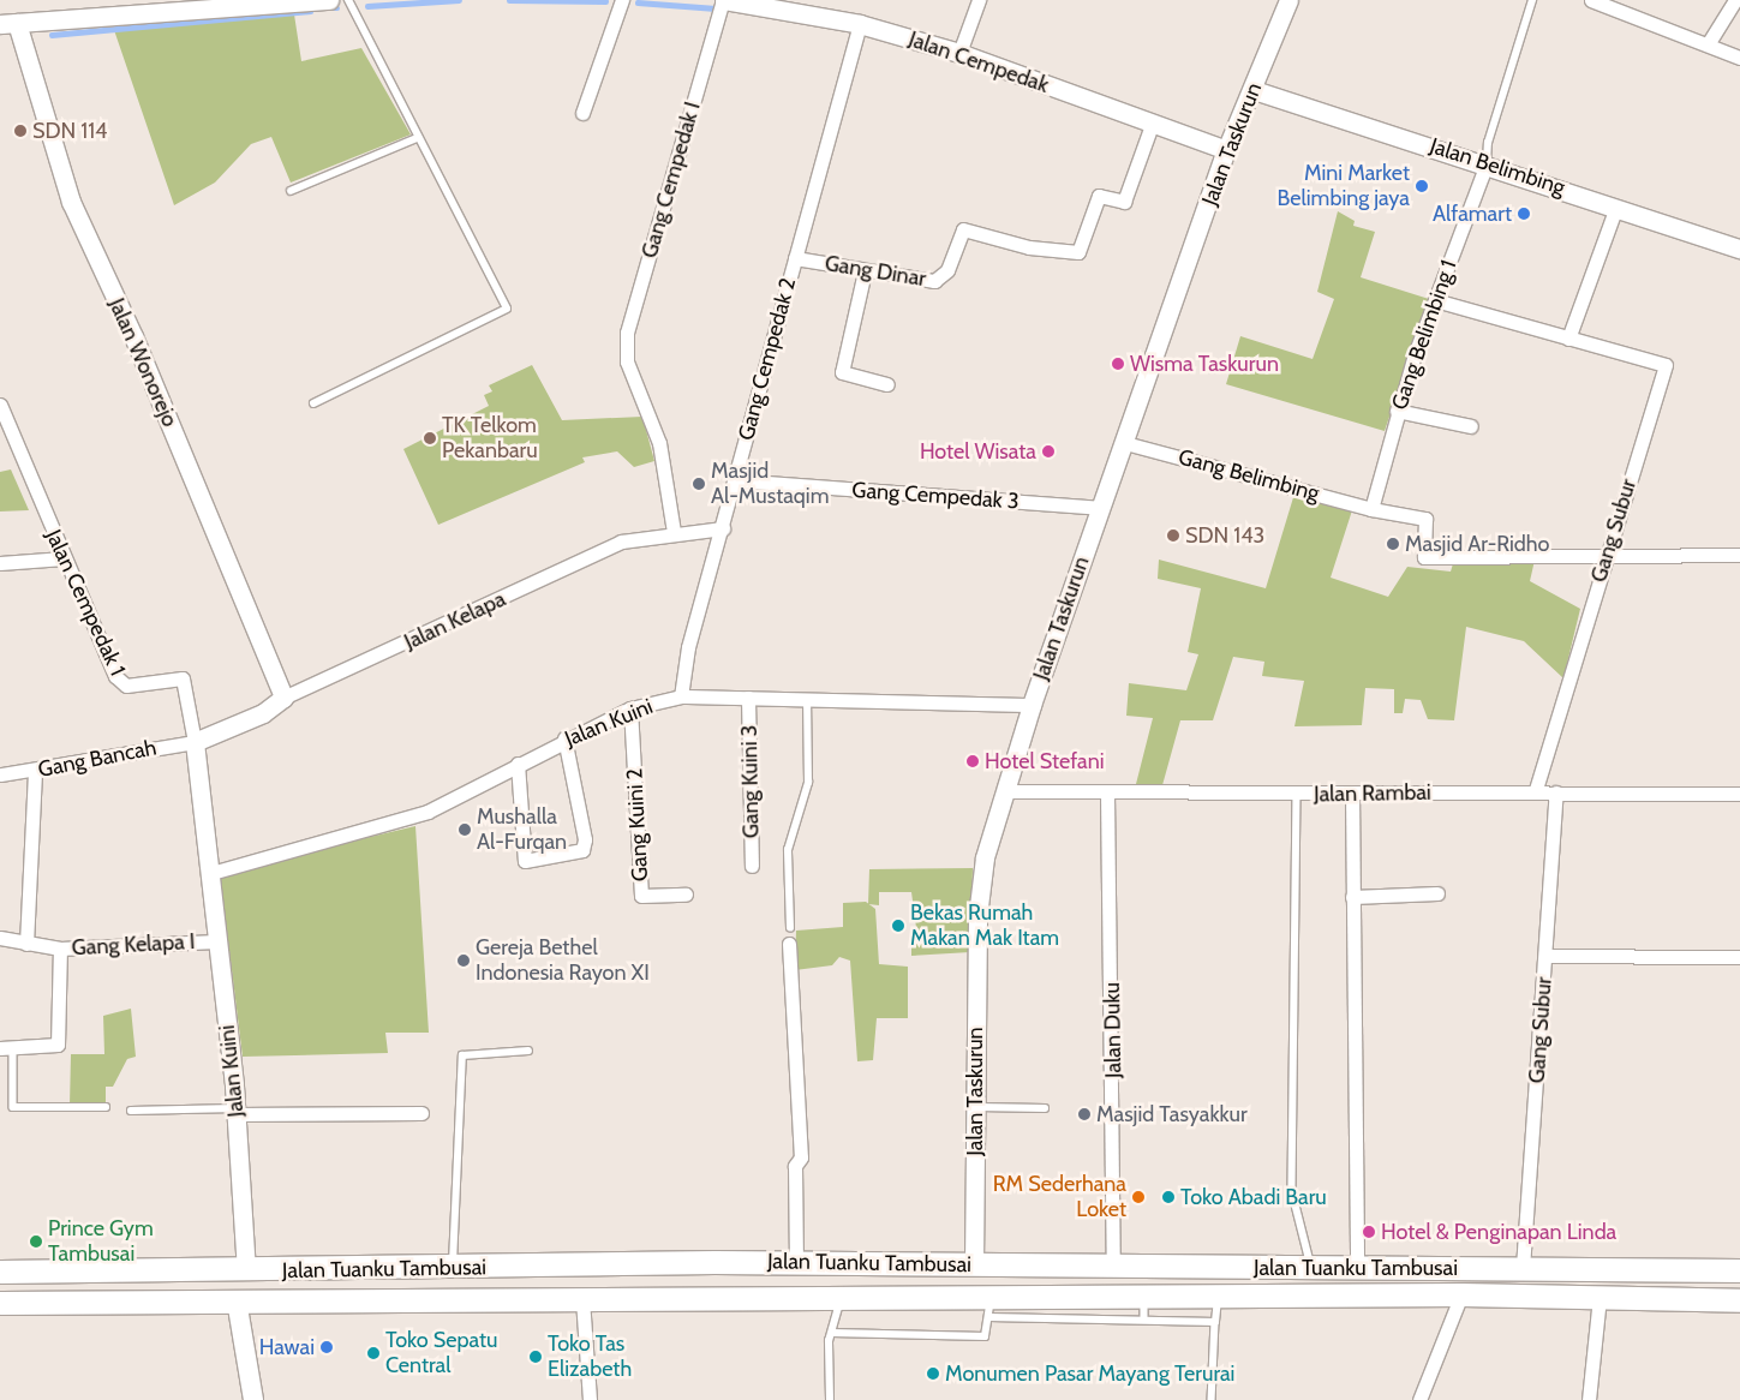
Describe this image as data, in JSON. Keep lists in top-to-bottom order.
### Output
{
  "streets": {
    "main road": ["Jalan Tuanku Tambusai"],
    "street": [
      "Jalan Cempedak",
      "Jalan Taskurun",
      "Jalan Belimbing",
      "Gang Cempedak I",
      "Gang Dinar",
      "Gang Belimbing 1",
      "Gang Cempedak 2",
      "Jalan Wonorejo",
      "Gang Belimbing",
      "Gang Cempedak 3",
      "Gang Subur",
      "Jalan Cempedak 1",
      "Jalan Kelapa",
      "Jalan Kuini",
      "Gang Bancah",
      "Gang Kuini 3",
      "Jalan Rambai",
      "Gang Kuini 2",
      "Gang Kelapa I",
      "Jalan Duku"
    ]
  },
  "crossings": [
    ["Jalan Cempedak", "Jalan Taskurun"],
    ["Jalan Cempedak", "Gang Cempedak I"],
    ["Jalan Cempedak", "Gang Dinar"],
    ["Jalan Cempedak", "Gang Cempedak 2"],
    ["Jalan Taskurun", "Jalan Belimbing"],
    ["Jalan Taskurun", "Gang Belimbing"],
    ["Jalan Taskurun", "Gang Cempedak 3"],
    ["Jalan Taskurun", "Jalan Kuini"],
    ["Jalan Taskurun", "Jalan Rambai"],
    ["Jalan Taskurun", "Jalan Tuanku Tambusai"],
    ["Jalan Belimbing", "Gang Belimbing 1"],
    ["Gang Cempedak I", "Jalan Kelapa"],
    ["Gang Dinar", "Gang Cempedak 2"],
    ["Gang Belimbing 1", "Gang Belimbing"],
    ["Gang Cempedak 2", "Gang Cempedak 3"],
    ["Gang Cempedak 2", "Jalan Kelapa"],
    ["Gang Cempedak 2", "Jalan Kuini"],
    ["Jalan Wonorejo", "Jalan Kelapa"],
    ["Gang Belimbing", "Gang Subur"],
    ["Gang Subur", "Jalan Rambai"],
    ["Gang Subur", "Jalan Tuanku Tambusai"],
    ["Jalan Cempedak 1", "Jalan Kelapa"],
    ["Jalan Cempedak 1", "Jalan Kuini"],
    ["Jalan Cempedak 1", "Gang Bancah"],
    ["Jalan Kelapa", "Jalan Kuini"],
    ["Jalan Kelapa", "Gang Bancah"],
    ["Jalan Kuini", "Gang Bancah"],
    ["Jalan Kuini", "Gang Kuini 3"],
    ["Jalan Kuini", "Gang Kuini 2"],
    ["Jalan Kuini", "Gang Kelapa I"],
    ["Jalan Kuini", "Jalan Tuanku Tambusai"],
    ["Jalan Rambai", "Jalan Duku"],
    ["Jalan Duku", "Jalan Tuanku Tambusai"]
  ],
  "places": [
    "SDN 114",
    "Mini Market Belimbing jaya",
    "Alfamart",
    "Wisma Taskurun",
    "TK Telkom Pekanbaru",
    "Hotel Wisata",
    "Masjid Al-Mustaqim",
    "SDN 143",
    "Masjid Ar-Ridho",
    "Hotel Stefani",
    "Mushalla Al-Furqan",
    "Bekas Rumah Makan Mak Itam",
    "Gereja Bethel Indonesia Rayon XI",
    "Masjid Tasyakkur",
    "RM Sederhana Loket",
    "Toko Abadi Baru",
    "Hotel & Penginapan Linda",
    "Prince Gym Tambusai",
    "Hawai",
    "Toko Sepatu Central",
    "Toko Tas Elizabeth",
    "Monumen Pasar Mayang Terurai"
  ]
}
